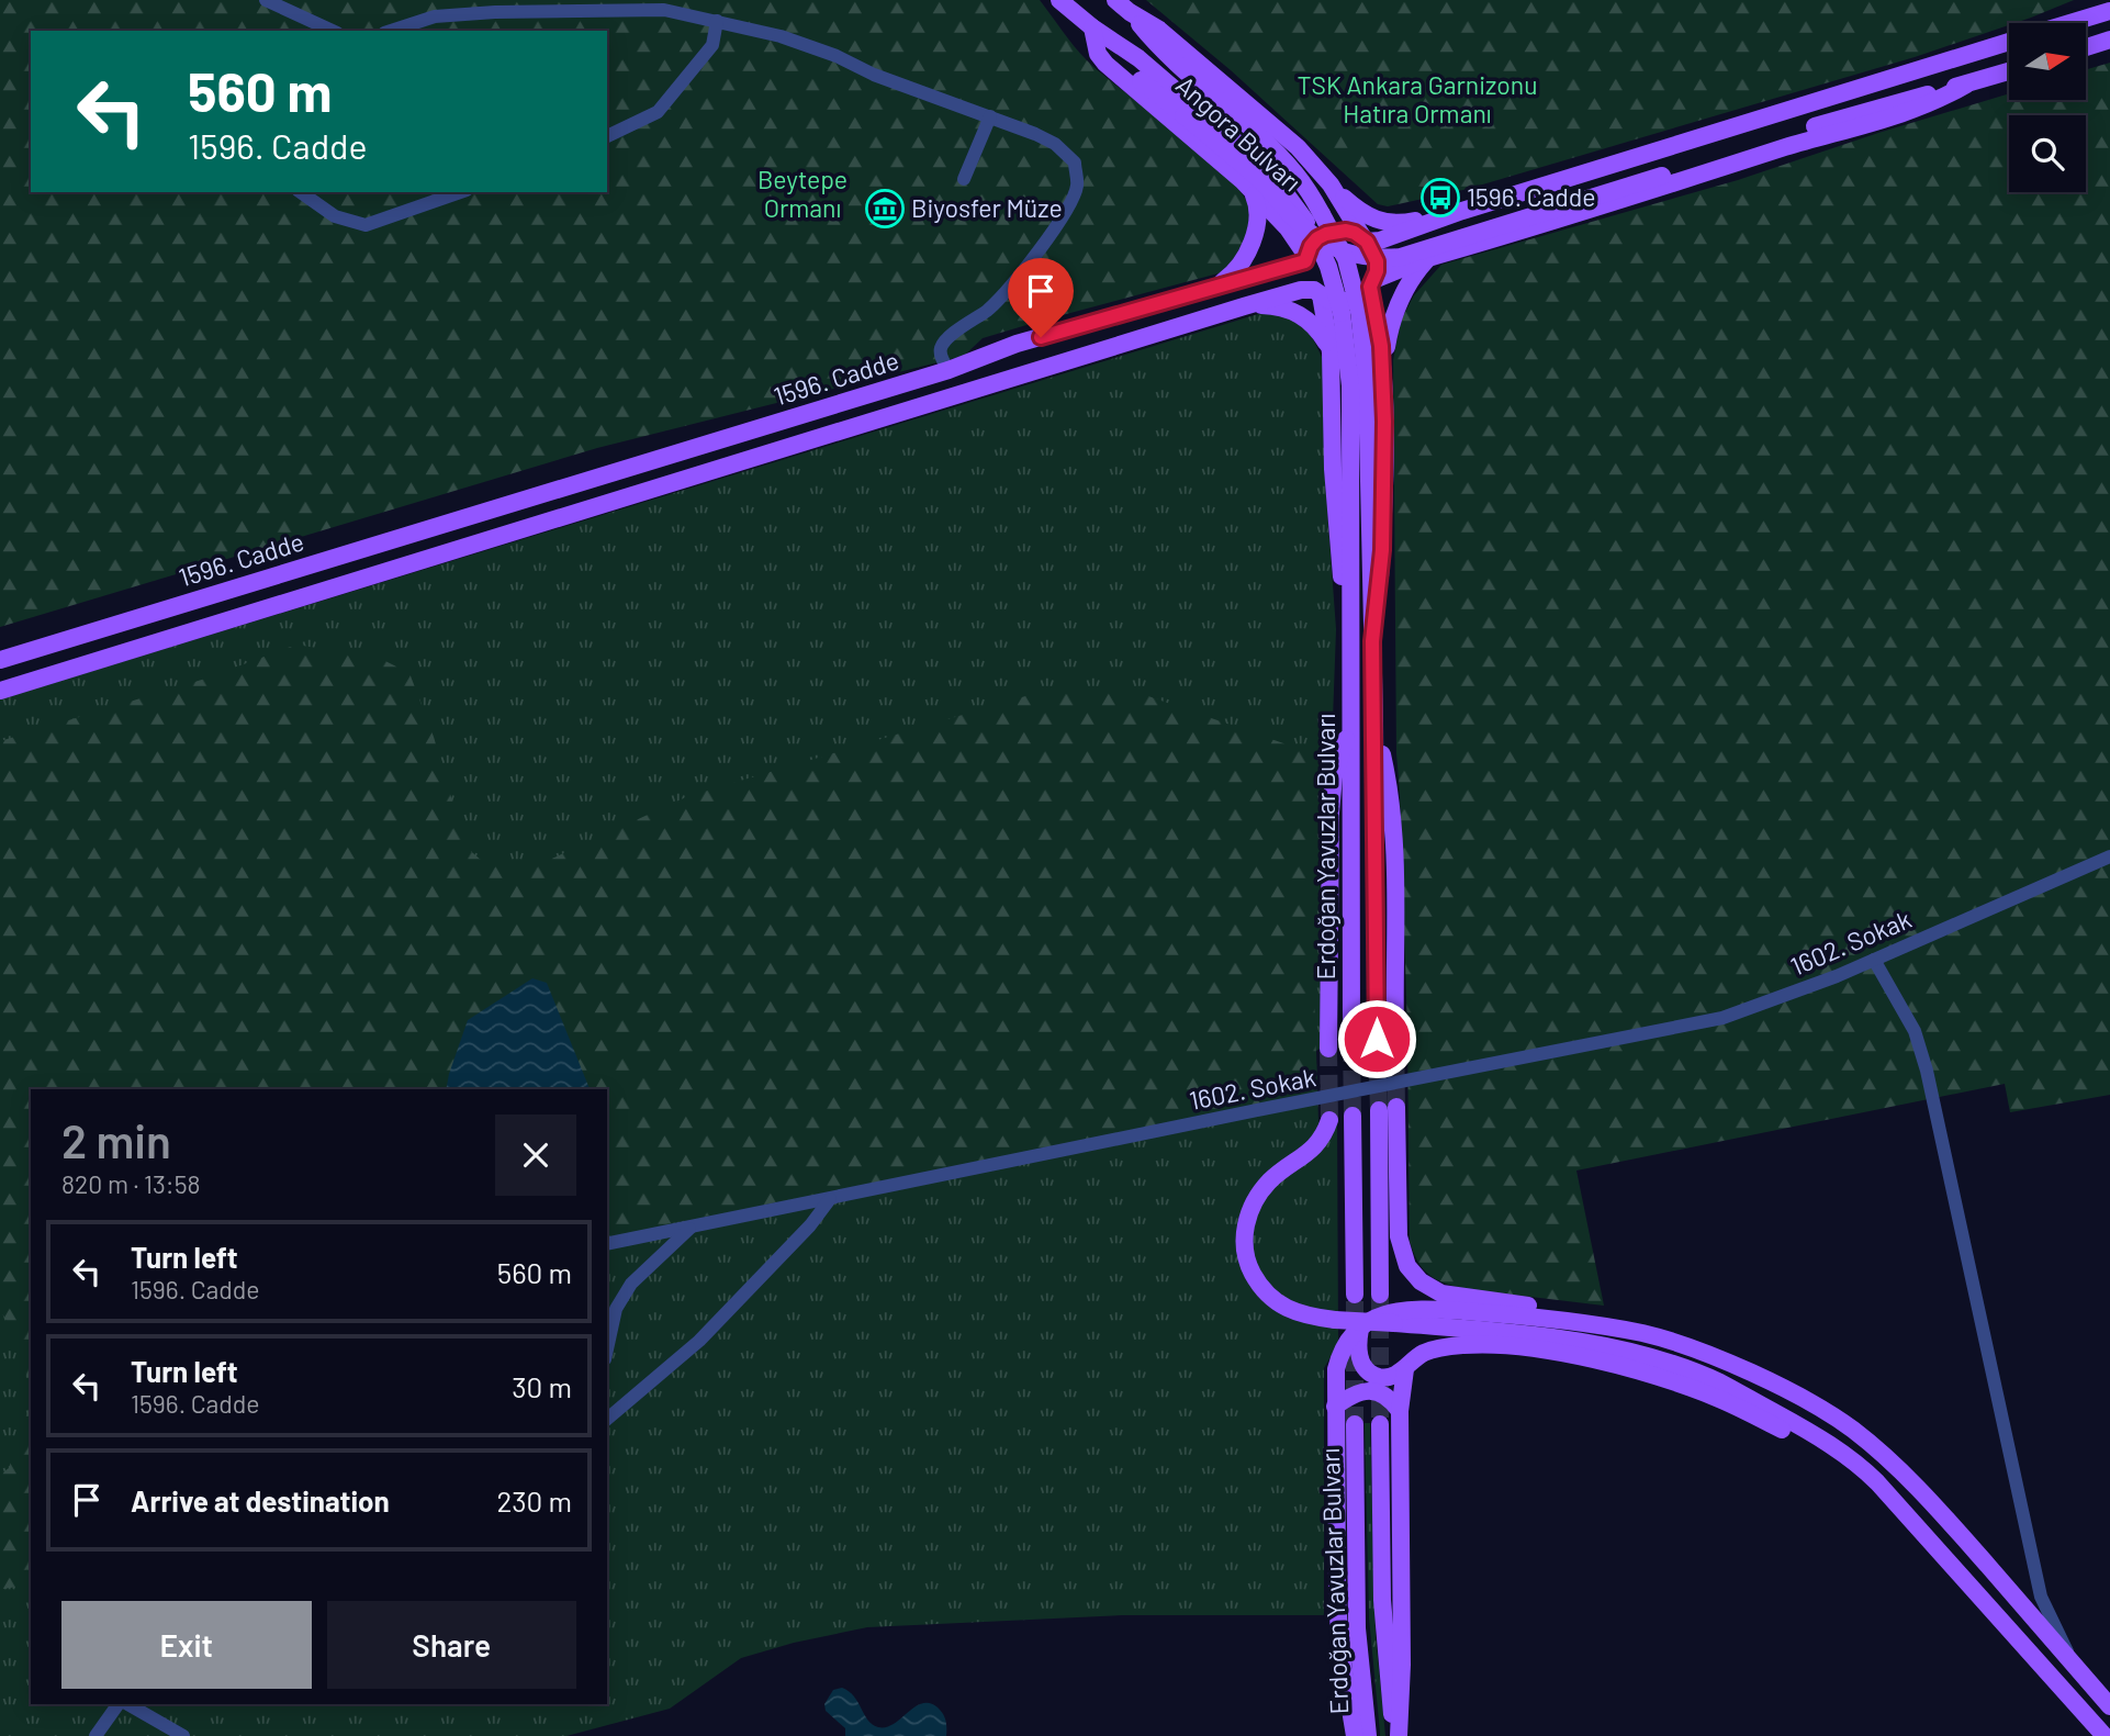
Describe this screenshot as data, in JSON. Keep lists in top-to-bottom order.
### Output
{
  "streets": {
    "main road": ["Angora Bulvarı", "1596. Cadde", "Erdoğan Yavuzlar Bulvarı"],
    "street": ["1602. Sokak"]
  },
  "crossings": [
    ["Angora Bulvarı", "1596. Cadde"],
    ["Angora Bulvarı", "Erdoğan Yavuzlar Bulvarı"],
    ["1596. Cadde", "Erdoğan Yavuzlar Bulvarı"]
  ],
  "parks": ["TSK Ankara Garnizonu Hatıra Ormanı", "Beytepe Ormanı"],
  "places": {
    "bus stop": ["1596. Cadde"],
    "museum": ["Biyosfer Müze"]
  },
  "north": "right",
  "page": {
    "turn": ["560 m", "1596. Cadde"],
    "heading": ["2 min", "820 m · 13:58"],
    "list": [
      {
        "name": "Turn left",
        "note": "1596. Cadde",
        "value": "560 m"
      },
      {
        "name": "Turn left",
        "note": "1596. Cadde",
        "value": "30 m"
      },
      {
        "name": "Arrive at destination",
        "value": "230 m"
      }
    ],
    "buttons": ["Exit", "Share"]
  }
}
